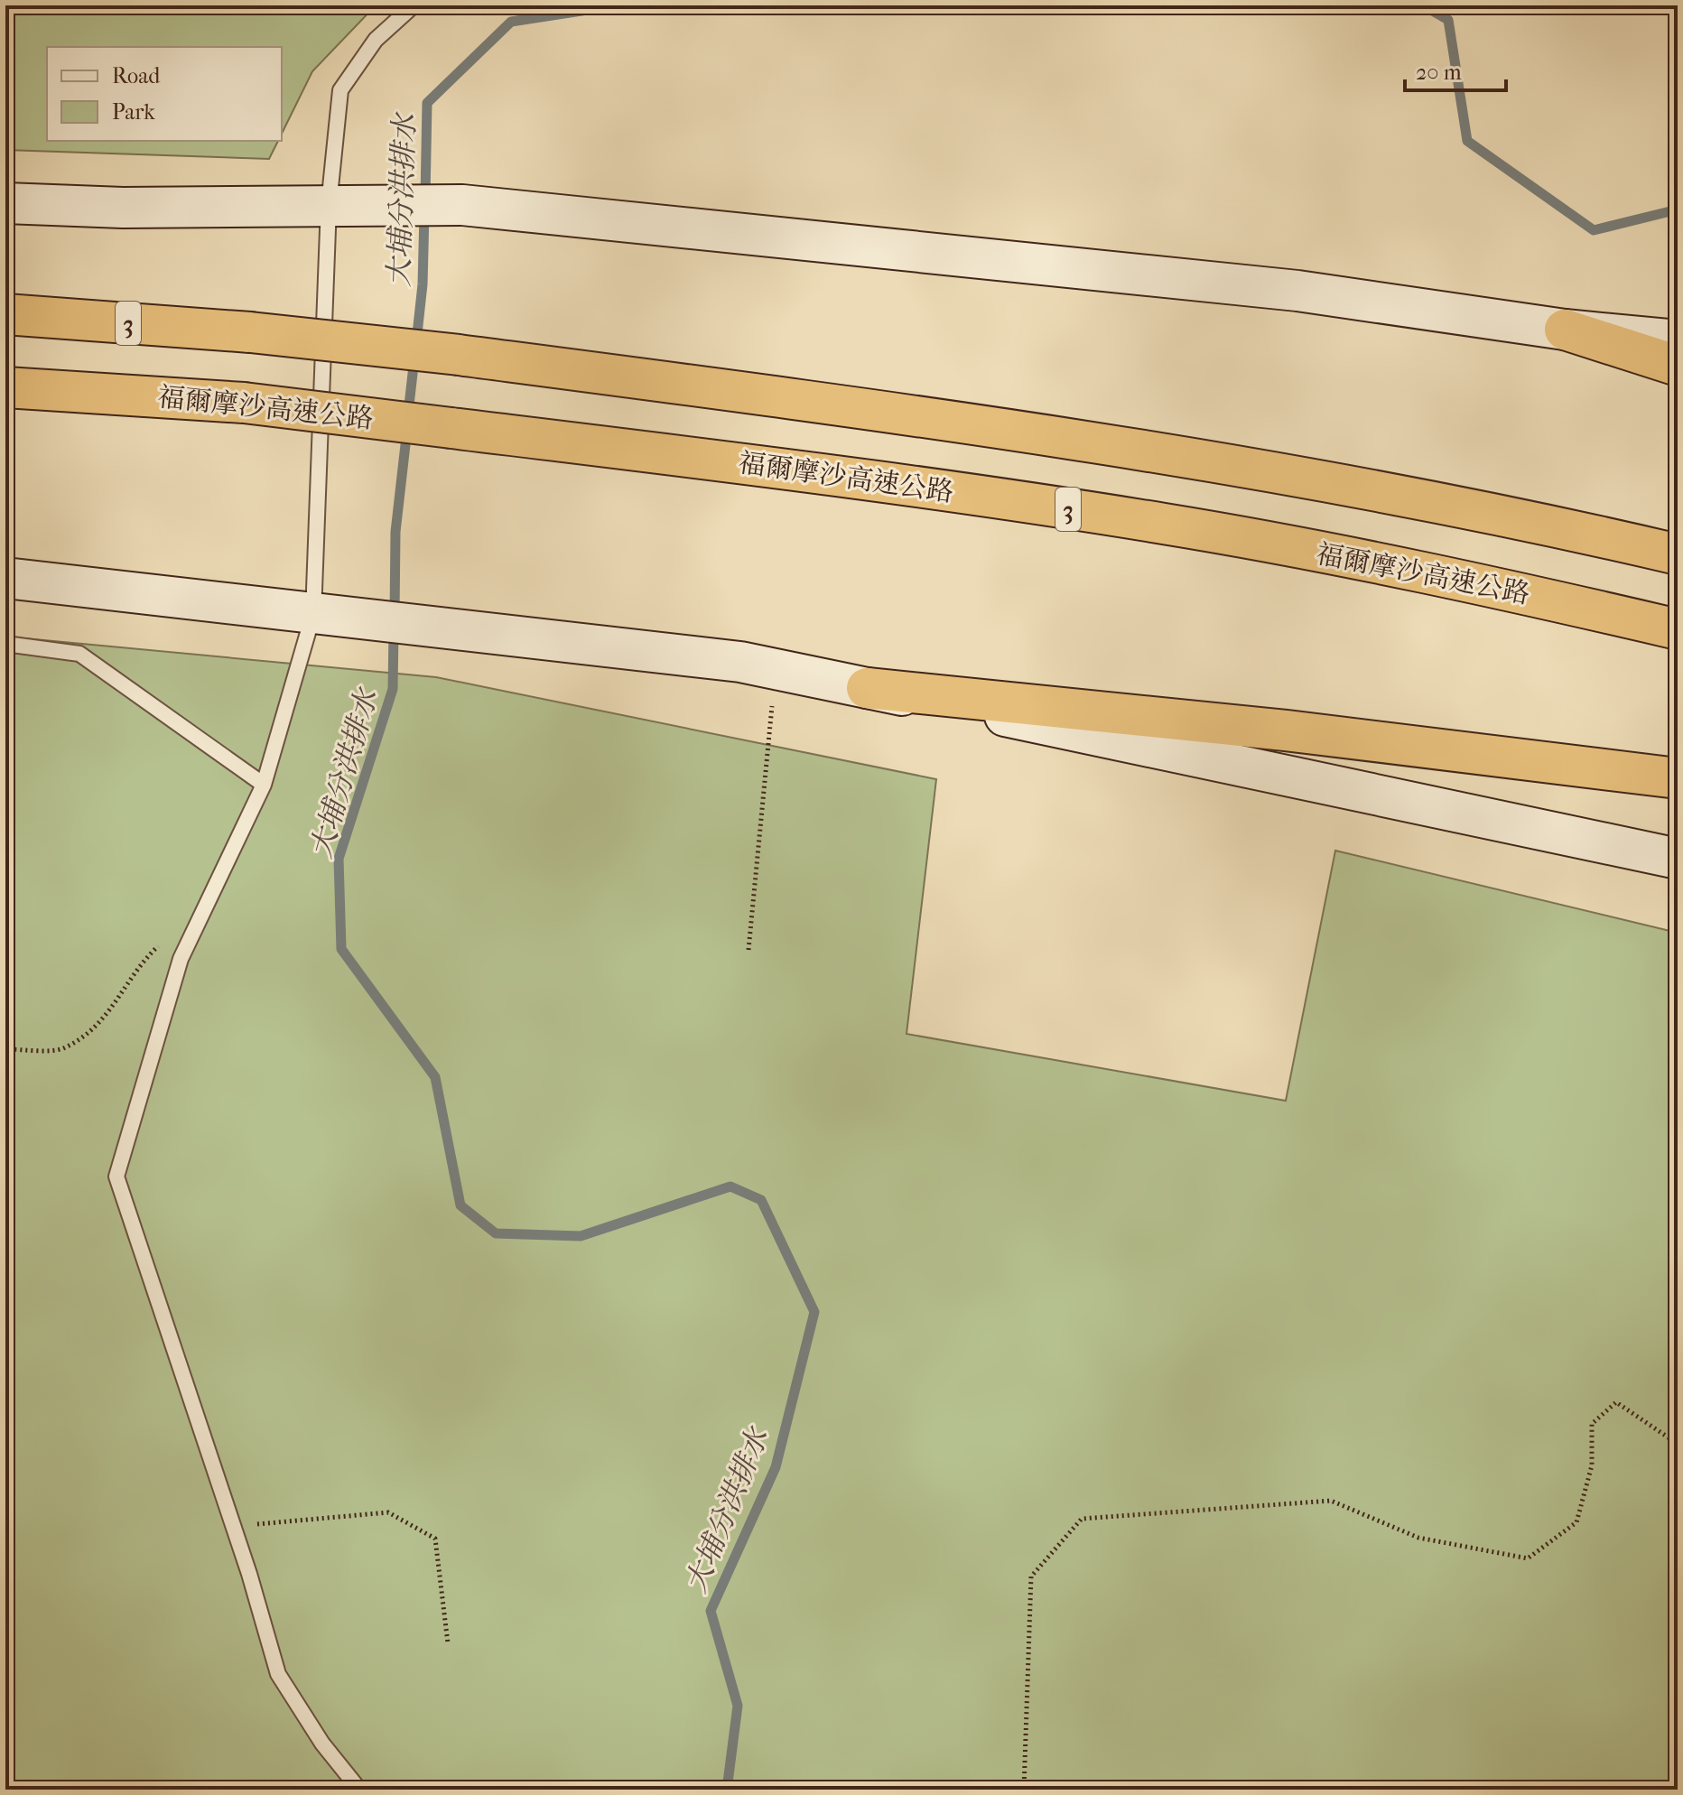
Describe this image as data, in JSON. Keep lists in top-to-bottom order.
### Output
{
  "streets": {
    "highway": ["3", "福爾摩沙高速公路"]
  },
  "water": ["大埔分洪排水"],
  "legend": ["Road", "Park"],
  "scale_bar": "20 m"
}
